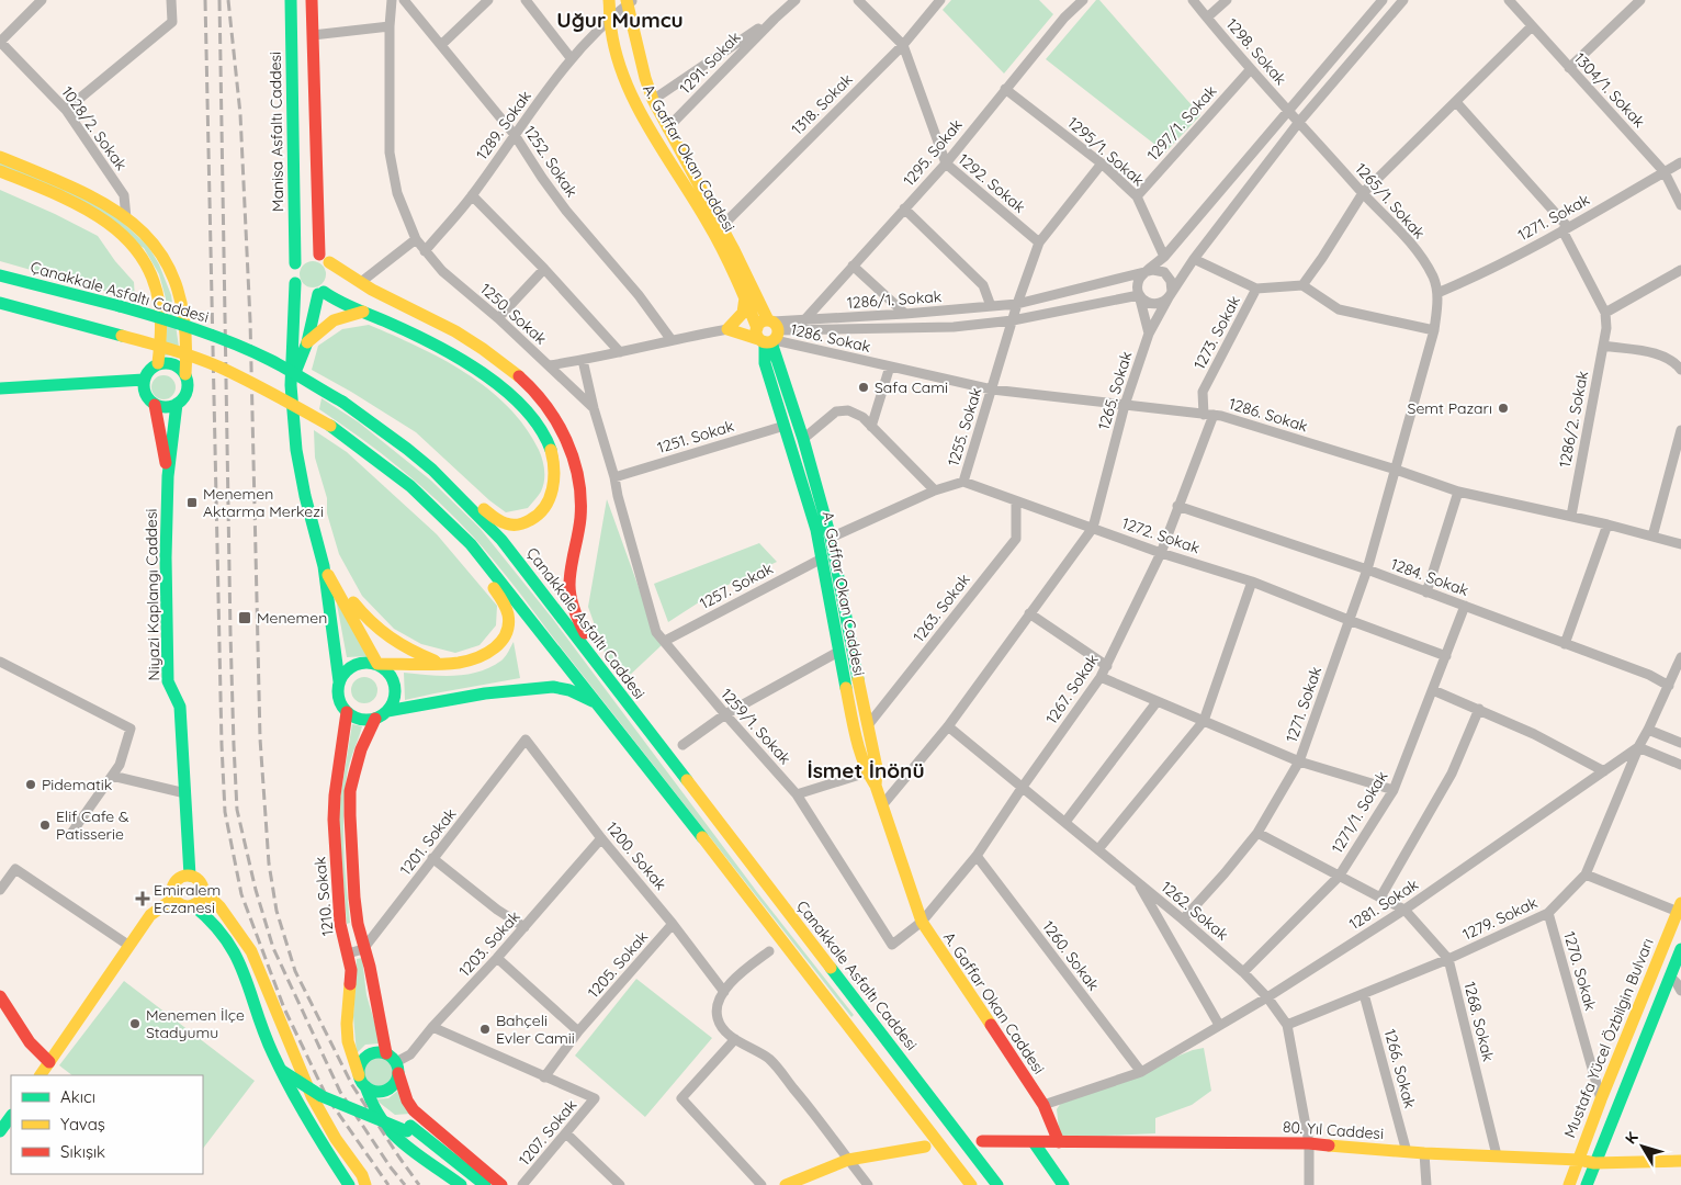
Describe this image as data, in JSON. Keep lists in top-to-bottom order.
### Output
{
  "streets": {
    "main road": [
      "Manisa Asfaltı Caddesi",
      "A. Gaffar Okan Caddesi",
      "Çanakkale Asfaltı Caddesi",
      "Niyazi Kaplangı Caddesi",
      "1210. Sokak",
      "Mustafa Yücel Özbilgin Bulvarı",
      "80. Yıl Caddesi"
    ],
    "street": [
      "1298. Sokak",
      "1291. Sokak",
      "1304/1. Sokak",
      "1318. Sokak",
      "1297/1. Sokak",
      "1289. Sokak",
      "1028/2. Sokak",
      "1295/1. Sokak",
      "1295. Sokak",
      "1252. Sokak",
      "1292. Sokak",
      "1265/1. Sokak",
      "1271. Sokak",
      "1286/1. Sokak",
      "1250. Sokak",
      "1273. Sokak",
      "1286. Sokak",
      "1265. Sokak",
      "1286/2. Sokak",
      "1255. Sokak",
      "1251. Sokak",
      "1272. Sokak",
      "1284. Sokak",
      "1257. Sokak",
      "1263. Sokak",
      "1267. Sokak",
      "1259/1. Sokak",
      "1271/1. Sokak",
      "1201. Sokak",
      "1200. Sokak",
      "1281. Sokak",
      "1262. Sokak",
      "1279. Sokak",
      "1203. Sokak",
      "1260. Sokak",
      "1205. Sokak",
      "1270. Sokak",
      "1268. Sokak",
      "1266. Sokak",
      "1207. Sokak"
    ]
  },
  "crossings": [
    ["1298. Sokak", "1297/1. Sokak"],
    ["1298. Sokak", "1265/1. Sokak"],
    ["1298. Sokak", "1265. Sokak"],
    ["1291. Sokak", "A. Gaffar Okan Caddesi"],
    ["1304/1. Sokak", "1271. Sokak"],
    ["1318. Sokak", "A. Gaffar Okan Caddesi"],
    ["1318. Sokak", "1292. Sokak"],
    ["1297/1. Sokak", "1295/1. Sokak"],
    ["1289. Sokak", "A. Gaffar Okan Caddesi"],
    ["1289. Sokak", "1252. Sokak"],
    ["1289. Sokak", "1250. Sokak"],
    ["1295/1. Sokak", "1295. Sokak"],
    ["1295. Sokak", "1292. Sokak"],
    ["1295. Sokak", "1286/1. Sokak"],
    ["A. Gaffar Okan Caddesi", "1286/1. Sokak"],
    ["A. Gaffar Okan Caddesi", "1286. Sokak"],
    ["A. Gaffar Okan Caddesi", "1265. Sokak"],
    ["A. Gaffar Okan Caddesi", "1255. Sokak"],
    ["A. Gaffar Okan Caddesi", "1251. Sokak"],
    ["A. Gaffar Okan Caddesi", "1257. Sokak"],
    ["A. Gaffar Okan Caddesi", "1263. Sokak"],
    ["A. Gaffar Okan Caddesi", "1267. Sokak"],
    ["A. Gaffar Okan Caddesi", "1281. Sokak"],
    ["A. Gaffar Okan Caddesi", "80. Yıl Caddesi"],
    ["1265/1. Sokak", "1271. Sokak"],
    ["1265/1. Sokak", "1265. Sokak"],
    ["1271. Sokak", "1286. Sokak"],
    ["1271. Sokak", "1272. Sokak"],
    ["1271. Sokak", "1284. Sokak"],
    ["1271. Sokak", "1262. Sokak"],
    ["1286/1. Sokak", "1286. Sokak"],
    ["1286/1. Sokak", "1255. Sokak"],
    ["1273. Sokak", "1286. Sokak"],
    ["1273. Sokak", "1267. Sokak"],
    ["1286. Sokak", "1265. Sokak"],
    ["1286. Sokak", "1286/2. Sokak"],
    ["1286. Sokak", "1255. Sokak"],
    ["1286. Sokak", "1267. Sokak"],
    ["1265. Sokak", "1272. Sokak"],
    ["1265. Sokak", "1262. Sokak"],
    ["1255. Sokak", "1272. Sokak"],
    ["1272. Sokak", "1263. Sokak"],
    ["1272. Sokak", "1267. Sokak"],
    ["1272. Sokak", "1271/1. Sokak"],
    ["1284. Sokak", "1267. Sokak"],
    ["1284. Sokak", "1271/1. Sokak"],
    ["1284. Sokak", "1281. Sokak"],
    ["1257. Sokak", "1259/1. Sokak"],
    ["1267. Sokak", "1259/1. Sokak"],
    ["1267. Sokak", "1262. Sokak"],
    ["1267. Sokak", "1260. Sokak"],
    ["1271/1. Sokak", "1262. Sokak"],
    ["1201. Sokak", "1200. Sokak"],
    ["1201. Sokak", "1210. Sokak"],
    ["1200. Sokak", "1203. Sokak"],
    ["1200. Sokak", "1205. Sokak"],
    ["1210. Sokak", "1203. Sokak"],
    ["1281. Sokak", "1262. Sokak"],
    ["1281. Sokak", "1279. Sokak"],
    ["1281. Sokak", "1260. Sokak"],
    ["1281. Sokak", "1268. Sokak"],
    ["1262. Sokak", "1279. Sokak"],
    ["1262. Sokak", "80. Yıl Caddesi"],
    ["1279. Sokak", "1270. Sokak"],
    ["1279. Sokak", "1268. Sokak"],
    ["1279. Sokak", "1266. Sokak"],
    ["1205. Sokak", "1207. Sokak"],
    ["1270. Sokak", "Mustafa Yücel Özbilgin Bulvarı"],
    ["1268. Sokak", "80. Yıl Caddesi"],
    ["Mustafa Yücel Özbilgin Bulvarı", "80. Yıl Caddesi"],
    ["1266. Sokak", "80. Yıl Caddesi"]
  ],
  "districts": ["Uğur Mumcu", "İsmet İnönü"],
  "places": {
    "other": [
      "Safa Cami",
      "Semt Pazarı",
      "Pidematik",
      "Elif Cafe & Patisserie",
      "Menemen İlçe Stadyumu",
      "Bahçeli Evler Camii"
    ],
    "transit": ["Menemen Aktarma Merkezi", "Menemen"],
    "health": ["Emiralem Eczanesi"]
  },
  "legend": ["Akıcı", "Yavaş", "Sıkışık"],
  "north": "top left"
}
